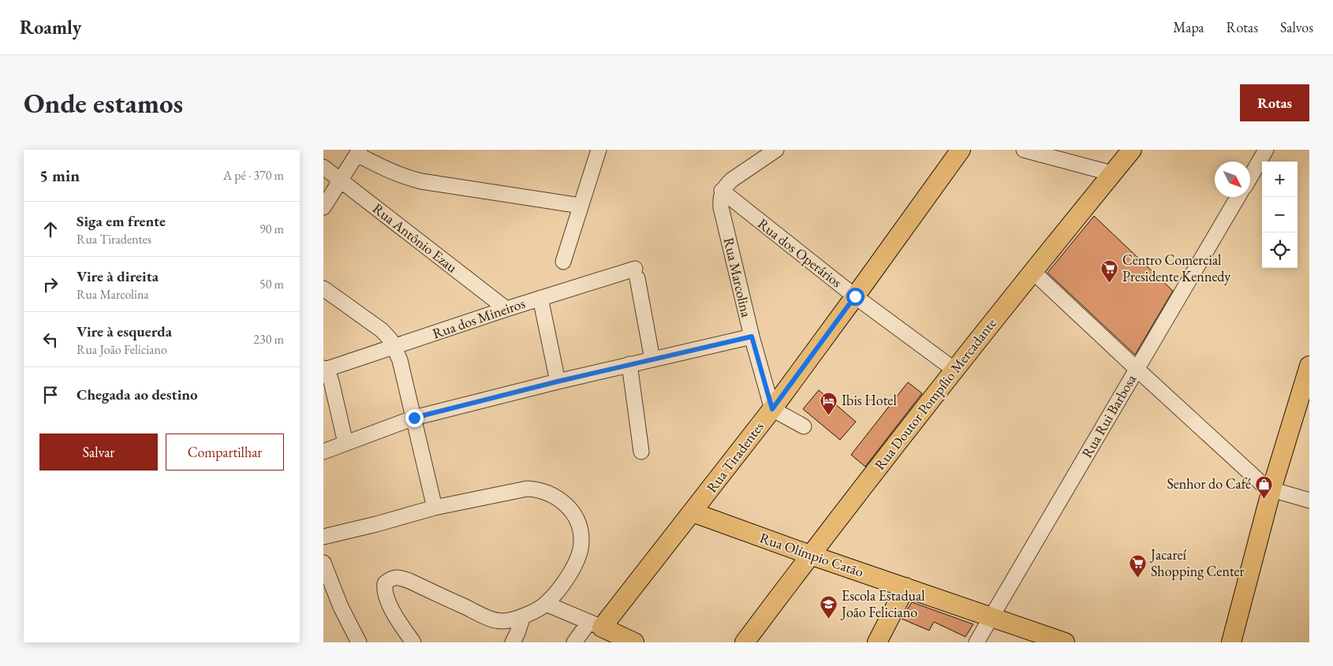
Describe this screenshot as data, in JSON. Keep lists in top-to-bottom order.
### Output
{
  "streets": {
    "main road": ["Rua Doutor Pompílio Mercadante", "Rua Tiradentes", "Rua Olímpio Catão"],
    "street": [
      "Rua Antônio Ezau",
      "Rua dos Operários",
      "Rua Marcolina",
      "Rua dos Mineiros",
      "Rua Rui Barbosa"
    ]
  },
  "crossings": [
    ["Rua Antônio Ezau", "Rua dos Mineiros"],
    ["Rua dos Operários", "Rua Marcolina"],
    ["Rua dos Operários", "Rua Doutor Pompílio Mercadante"],
    ["Rua dos Operários", "Rua Tiradentes"],
    ["Rua Marcolina", "Rua Tiradentes"],
    ["Rua Doutor Pompílio Mercadante", "Rua Olímpio Catão"],
    ["Rua Rui Barbosa", "Rua Olímpio Catão"],
    ["Rua Tiradentes", "Rua Olímpio Catão"]
  ],
  "places": {
    "supermarket": ["Centro Comercial Presidente Kennedy", "Jacareí Shopping Center"],
    "hotel": ["Ibis Hotel"],
    "shop": ["Senhor do Café"],
    "school or university": ["Escola Estadual João Feliciano"]
  },
  "north": "bottom right",
  "page": {
    "header": "Roamly",
    "nav": ["Mapa", "Rotas", "Salvos"],
    "buttons": [
      "Rotas",
      ["Salvar", "Compartilhar"]
    ],
    "title": "Onde estamos",
    "heading": ["5 min", "A pé · 370 m"],
    "map_buttons": ["+", "−"],
    "list": [
      ["Siga em frente", "Rua Tiradentes", "90 m"],
      ["Vire à direita", "Rua Marcolina", "50 m"],
      ["Vire à esquerda", "Rua João Feliciano", "230 m"],
      "Chegada ao destino"
    ]
  }
}
